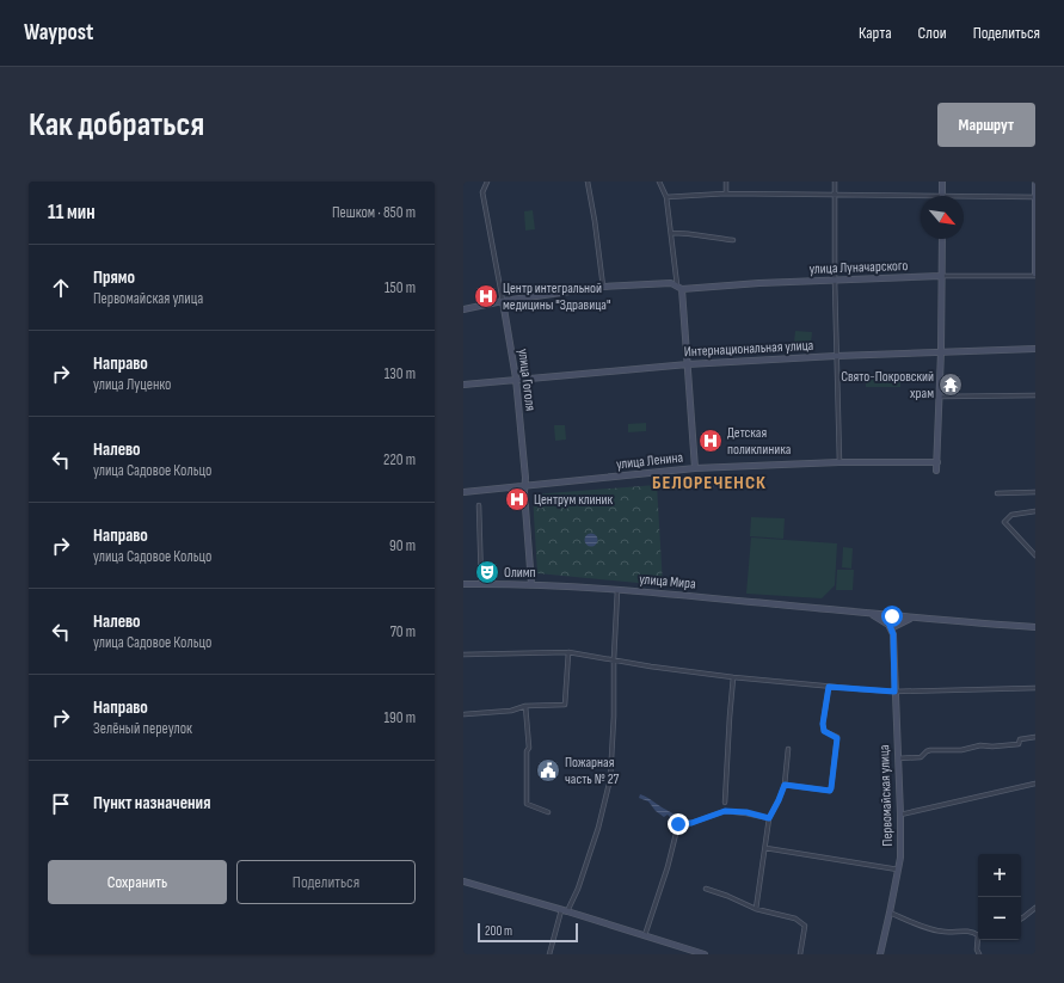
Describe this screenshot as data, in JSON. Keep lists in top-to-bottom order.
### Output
{
  "streets": {
    "street": [
      "улица Луначарского",
      "Интернациональная улица",
      "улица Гоголя",
      "улица Ленина",
      "улица Мира",
      "Первомайская улица"
    ]
  },
  "crossings": [
    ["улица Луначарского", "улица Гоголя"],
    ["Интернациональная улица", "улица Гоголя"],
    ["улица Гоголя", "улица Ленина"],
    ["улица Гоголя", "улица Мира"],
    ["улица Мира", "Первомайская улица"]
  ],
  "districts": ["БЕЛОРЕЧЕНСК"],
  "places": {
    "hospital": ["Центр интегральной медицины \"Здравица\"", "Детская поликлиника", "Центрум клиник"],
    "temple": ["Свято-Покровский храм"],
    "theatre": ["Олимп"],
    "public building": ["Пожарная часть № 27"]
  },
  "scale_bar": "200 m",
  "north": "bottom right",
  "page": {
    "header": "Waypost",
    "nav": ["Карта", "Слои", "Поделиться"],
    "buttons": [
      "Маршрут",
      ["Сохранить", "Поделиться"]
    ],
    "title": "Как добраться",
    "heading": ["11 мин", "Пешком · 850 m"],
    "list": [
      ["Прямо", "Первомайская улица", "150 m"],
      ["Направо", "улица Луценко", "130 m"],
      ["Налево", "улица Садовое Кольцо", "220 m"],
      ["Направо", "улица Садовое Кольцо", "90 m"],
      ["Налево", "улица Садовое Кольцо", "70 m"],
      ["Направо", "Зелёный переулок", "190 m"],
      "Пункт назначения"
    ],
    "map_buttons": ["+", "−"],
    "scale": "200 m"
  }
}
